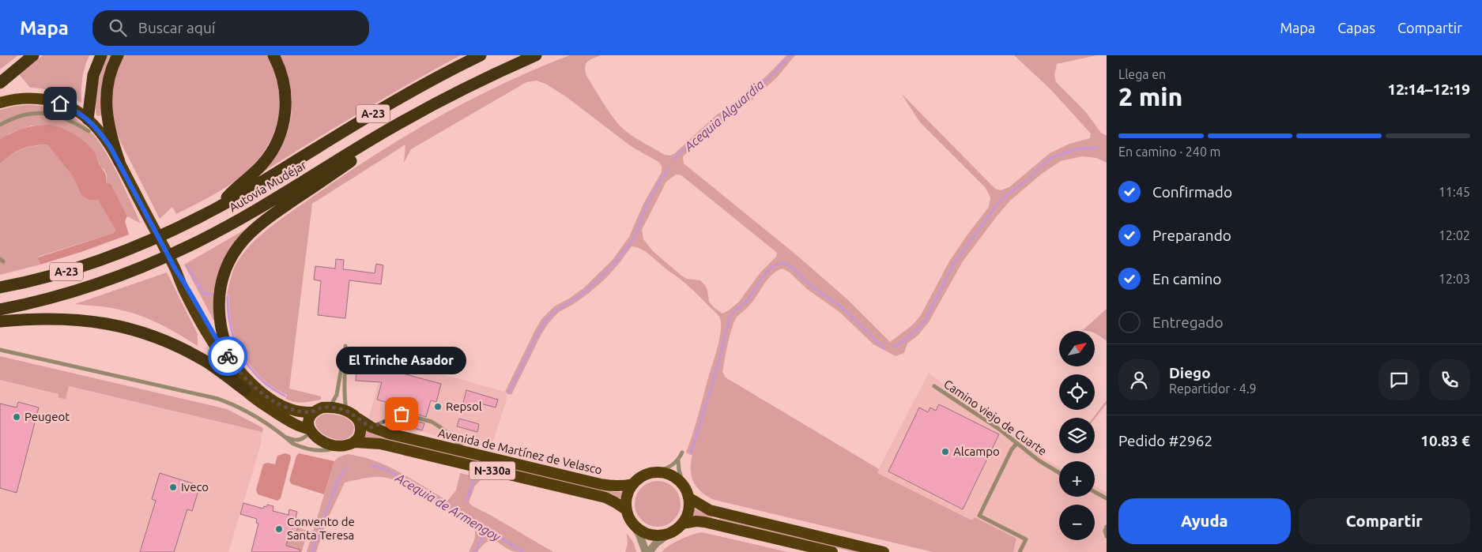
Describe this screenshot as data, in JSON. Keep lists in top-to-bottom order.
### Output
{
  "streets": {
    "highway": [
      "A-23",
      "Autovía Mudéjar",
      "Avenida de Martínez de Velasco",
      "N-330a"
    ],
    "lane": ["Camino viejo de Cuarte"]
  },
  "crossings": [
    ["Avenida de Martínez de Velasco", "N-330a"]
  ],
  "water": ["Acequia Alguardia", "Acequia de Armengoy"],
  "places": [
    "Repsol",
    "El Trinche Asador",
    "Peugeot",
    "Alcampo",
    "Iveco",
    "Convento de Santa Teresa"
  ],
  "north": "top right",
  "page": {
    "header": "Mapa",
    "search": "Buscar aquí",
    "nav": ["Mapa", "Capas", "Compartir"],
    "heading": ["2 min", "Llega en", "12:14–12:19"],
    "panel": [
      "Diego",
      "Repartidor · 4.9",
      "Pedido #2962",
      "10.83 €"
    ],
    "bar": "En camino · 240 m",
    "list": [
      ["Confirmado", "11:45"],
      ["Preparando", "12:02"],
      ["En camino", "12:03"],
      "Entregado"
    ],
    "map_buttons": ["+", "−"],
    "bubble": "El Trinche Asador",
    "buttons": ["Ayuda", "Compartir"]
  }
}
